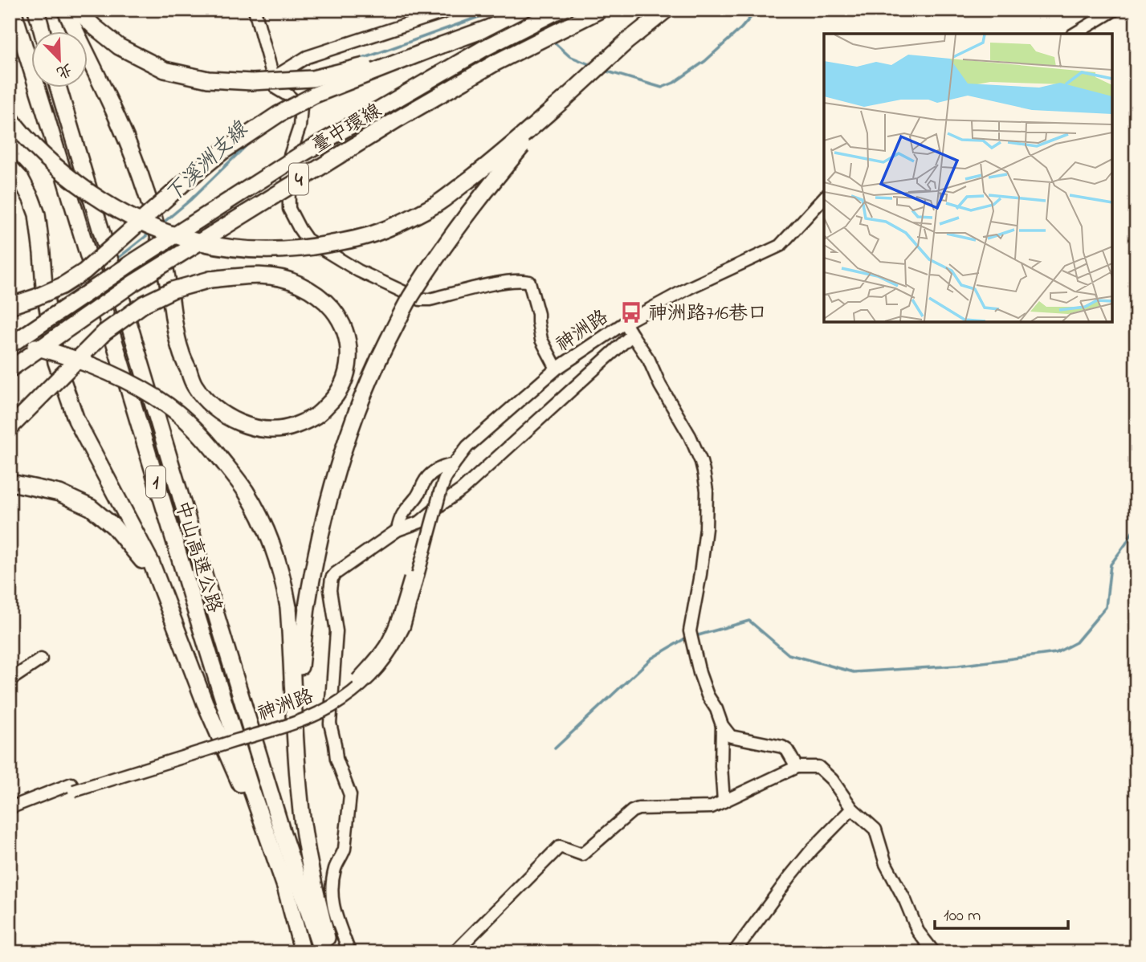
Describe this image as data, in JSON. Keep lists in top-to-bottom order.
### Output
{
  "streets": {
    "highway": [
      "臺中環線",
      "4",
      "1",
      "中山高速公路"
    ],
    "street": ["神洲路"]
  },
  "water": ["下溪洲支線"],
  "places": {
    "bus stop": ["神洲路716巷口"]
  },
  "scale_bar": "100 m",
  "north": "bottom right"
}
